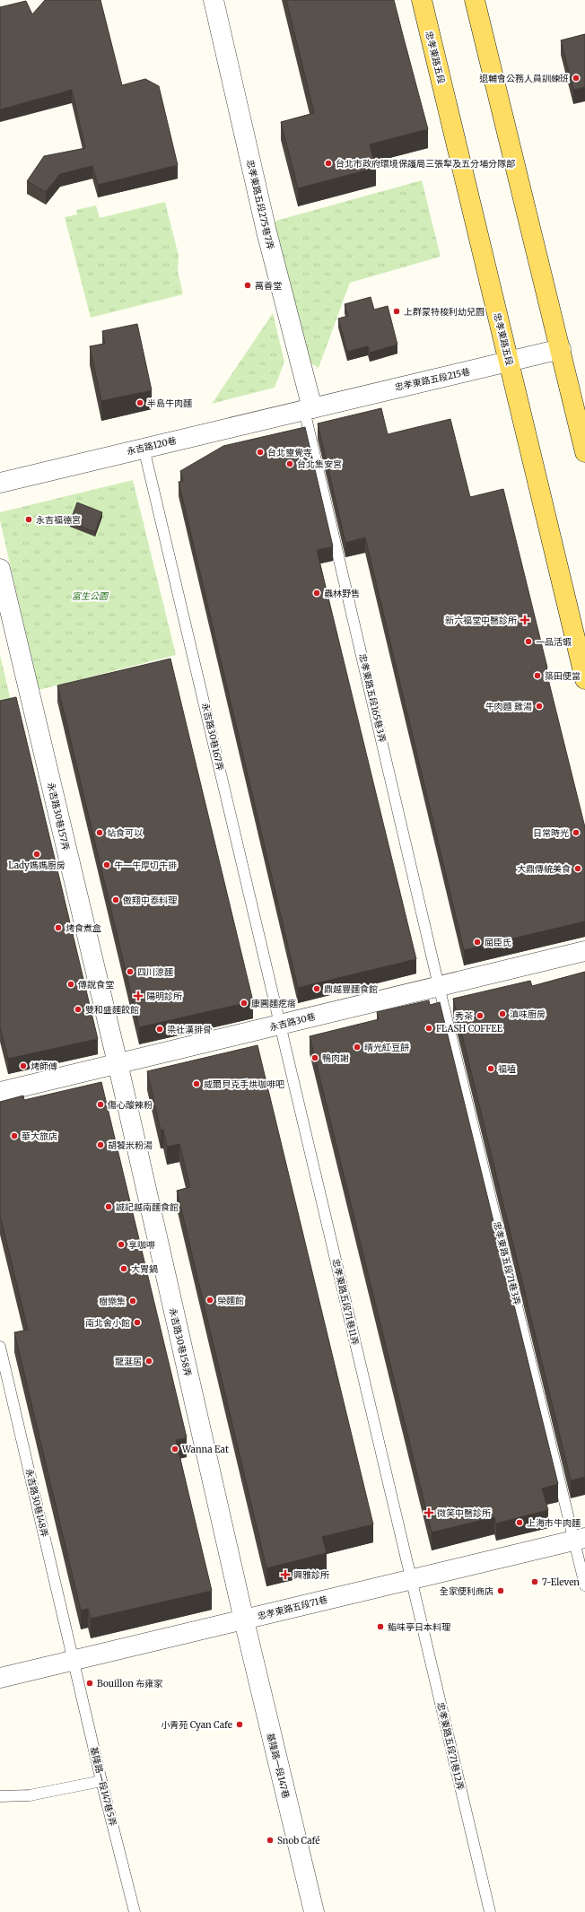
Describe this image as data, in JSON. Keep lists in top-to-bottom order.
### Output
{
  "streets": {
    "main road": ["忠孝東路五段"],
    "street": [
      "忠孝東路五段275巷7弄",
      "忠孝東路五段215巷",
      "永吉路120巷",
      "永吉路30巷157弄",
      "永吉路30巷",
      "永吉路30巷158弄",
      "忠孝東路五段71巷",
      "基隆路一段147巷"
    ],
    "lane": [
      "忠孝東路五段165巷3弄",
      "永吉路30巷167弄",
      "忠孝東路五段71巷3弄",
      "忠孝東路五段71巷11弄",
      "永吉路30巷148弄",
      "忠孝東路五段71巷12弄",
      "基隆路一段147巷5弄"
    ]
  },
  "crossings": [
    ["忠孝東路五段", "忠孝東路五段215巷"],
    ["忠孝東路五段275巷7弄", "忠孝東路五段215巷"],
    ["忠孝東路五段275巷7弄", "永吉路120巷"],
    ["忠孝東路五段275巷7弄", "忠孝東路五段165巷3弄"],
    ["忠孝東路五段215巷", "永吉路120巷"],
    ["忠孝東路五段215巷", "忠孝東路五段165巷3弄"],
    ["永吉路120巷", "忠孝東路五段165巷3弄"],
    ["永吉路120巷", "永吉路30巷167弄"],
    ["忠孝東路五段165巷3弄", "永吉路30巷"],
    ["忠孝東路五段165巷3弄", "忠孝東路五段71巷3弄"],
    ["永吉路30巷167弄", "永吉路30巷"],
    ["永吉路30巷167弄", "忠孝東路五段71巷11弄"],
    ["永吉路30巷157弄", "永吉路30巷"],
    ["永吉路30巷157弄", "永吉路30巷158弄"],
    ["永吉路30巷", "忠孝東路五段71巷3弄"],
    ["永吉路30巷", "忠孝東路五段71巷11弄"],
    ["永吉路30巷", "永吉路30巷158弄"],
    ["忠孝東路五段71巷3弄", "忠孝東路五段71巷"],
    ["忠孝東路五段71巷11弄", "忠孝東路五段71巷"],
    ["忠孝東路五段71巷11弄", "忠孝東路五段71巷12弄"],
    ["永吉路30巷158弄", "忠孝東路五段71巷"],
    ["永吉路30巷158弄", "基隆路一段147巷"],
    ["永吉路30巷148弄", "忠孝東路五段71巷"],
    ["永吉路30巷148弄", "基隆路一段147巷5弄"],
    ["忠孝東路五段71巷", "忠孝東路五段71巷12弄"],
    ["忠孝東路五段71巷", "基隆路一段147巷"],
    ["忠孝東路五段71巷", "基隆路一段147巷5弄"]
  ],
  "parks": ["富生公園"],
  "places": {
    "other": [
      "退輔會公務人員訓練班",
      "台北市政府環境保護局三張犁及五分埔分隊部",
      "萬善堂",
      "上群蒙特梭利幼兒園",
      "半島牛肉麵",
      "台北靈覺寺",
      "台北集安宮",
      "永吉福德宮",
      "蟲林野售",
      "一品活蝦",
      "築田便當",
      "牛肉麵 雞湯",
      "站食可以",
      "日常時光",
      "Lady媽媽廚房",
      "牛一牛厚切牛排",
      "大鼎傳統美食",
      "傲翔中泰料理",
      "烤食煮盒",
      "屈臣氏",
      "四川涼麵",
      "傳說食堂",
      "鼎越豐麵食館",
      "康圓麵疙瘩",
      "雙和盛麵餃館",
      "滇味廚房",
      "秀茶",
      "FLASH COFFEE",
      "梁社漢排骨",
      "晴光紅豆餅",
      "鴨肉謝",
      "烤師傅",
      "福嗑",
      "威爾貝克手烘咖啡吧",
      "傷心酸辣粉",
      "華大旅店",
      "胡饕米粉湯",
      "誠記越南麵食館",
      "享咖啡",
      "大胃鍋",
      "榮麵館",
      "樹樂集",
      "南北舍小館",
      "龍涎居",
      "Wanna Eat",
      "上海市牛肉麵",
      "7-Eleven",
      "全家便利商店",
      "鮨味亭日本料理",
      "Bouillon 布雍家",
      "小青苑 Cyan Cafe",
      "Snob Café"
    ],
    "health": [
      "新六福堂中醫診所",
      "陽明診所",
      "微笑中醫診所",
      "興雅診所"
    ]
  }
}
